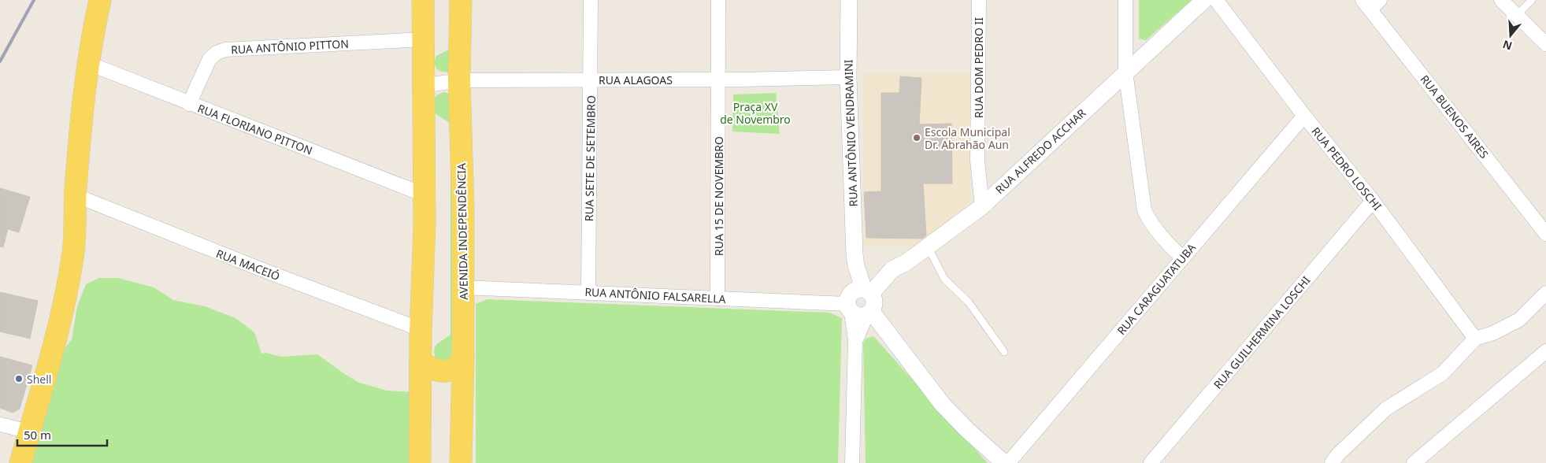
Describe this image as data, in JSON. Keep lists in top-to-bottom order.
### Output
{
  "streets": {
    "main road": ["AVENIDA INDEPENDÊNCIA"],
    "street": [
      "RUA ANTÔNIO PITTON",
      "RUA DOM PEDRO II",
      "RUA ALAGOAS",
      "RUA BUENOS AIRES",
      "RUA FLORIANO PITTON",
      "RUA ANTÔNIO VENDRAMINI",
      "RUA ALFREDO ACCHAR",
      "RUA SETE DE SETEMBRO",
      "RUA PEDRO LOSCHI",
      "RUA 15 DE NOVEMBRO",
      "RUA MACEIÓ",
      "RUA CARAGUATATUBA",
      "RUA ANTÔNIO FALSARELLA",
      "RUA GUILHERMINA LOSCHI"
    ]
  },
  "crossings": [
    ["RUA ANTÔNIO PITTON", "RUA FLORIANO PITTON"],
    ["RUA DOM PEDRO II", "RUA ALFREDO ACCHAR"],
    ["RUA ALAGOAS", "RUA ANTÔNIO VENDRAMINI"],
    ["RUA ALAGOAS", "RUA SETE DE SETEMBRO"],
    ["RUA ALAGOAS", "RUA 15 DE NOVEMBRO"],
    ["RUA ALAGOAS", "AVENIDA INDEPENDÊNCIA"],
    ["RUA ANTÔNIO VENDRAMINI", "RUA ALFREDO ACCHAR"],
    ["RUA ANTÔNIO VENDRAMINI", "RUA ANTÔNIO FALSARELLA"],
    ["RUA ALFREDO ACCHAR", "RUA ANTÔNIO FALSARELLA"],
    ["RUA SETE DE SETEMBRO", "RUA ANTÔNIO FALSARELLA"],
    ["RUA PEDRO LOSCHI", "RUA CARAGUATATUBA"],
    ["RUA PEDRO LOSCHI", "RUA GUILHERMINA LOSCHI"],
    ["RUA 15 DE NOVEMBRO", "RUA ANTÔNIO FALSARELLA"],
    ["AVENIDA INDEPENDÊNCIA", "RUA ANTÔNIO FALSARELLA"]
  ],
  "parks": ["Praça XV de Novembro"],
  "places": ["Escola Municipal Dr. Abrahão Aun", "Shell"],
  "scale_bar": "50 m",
  "north": "bottom"
}
